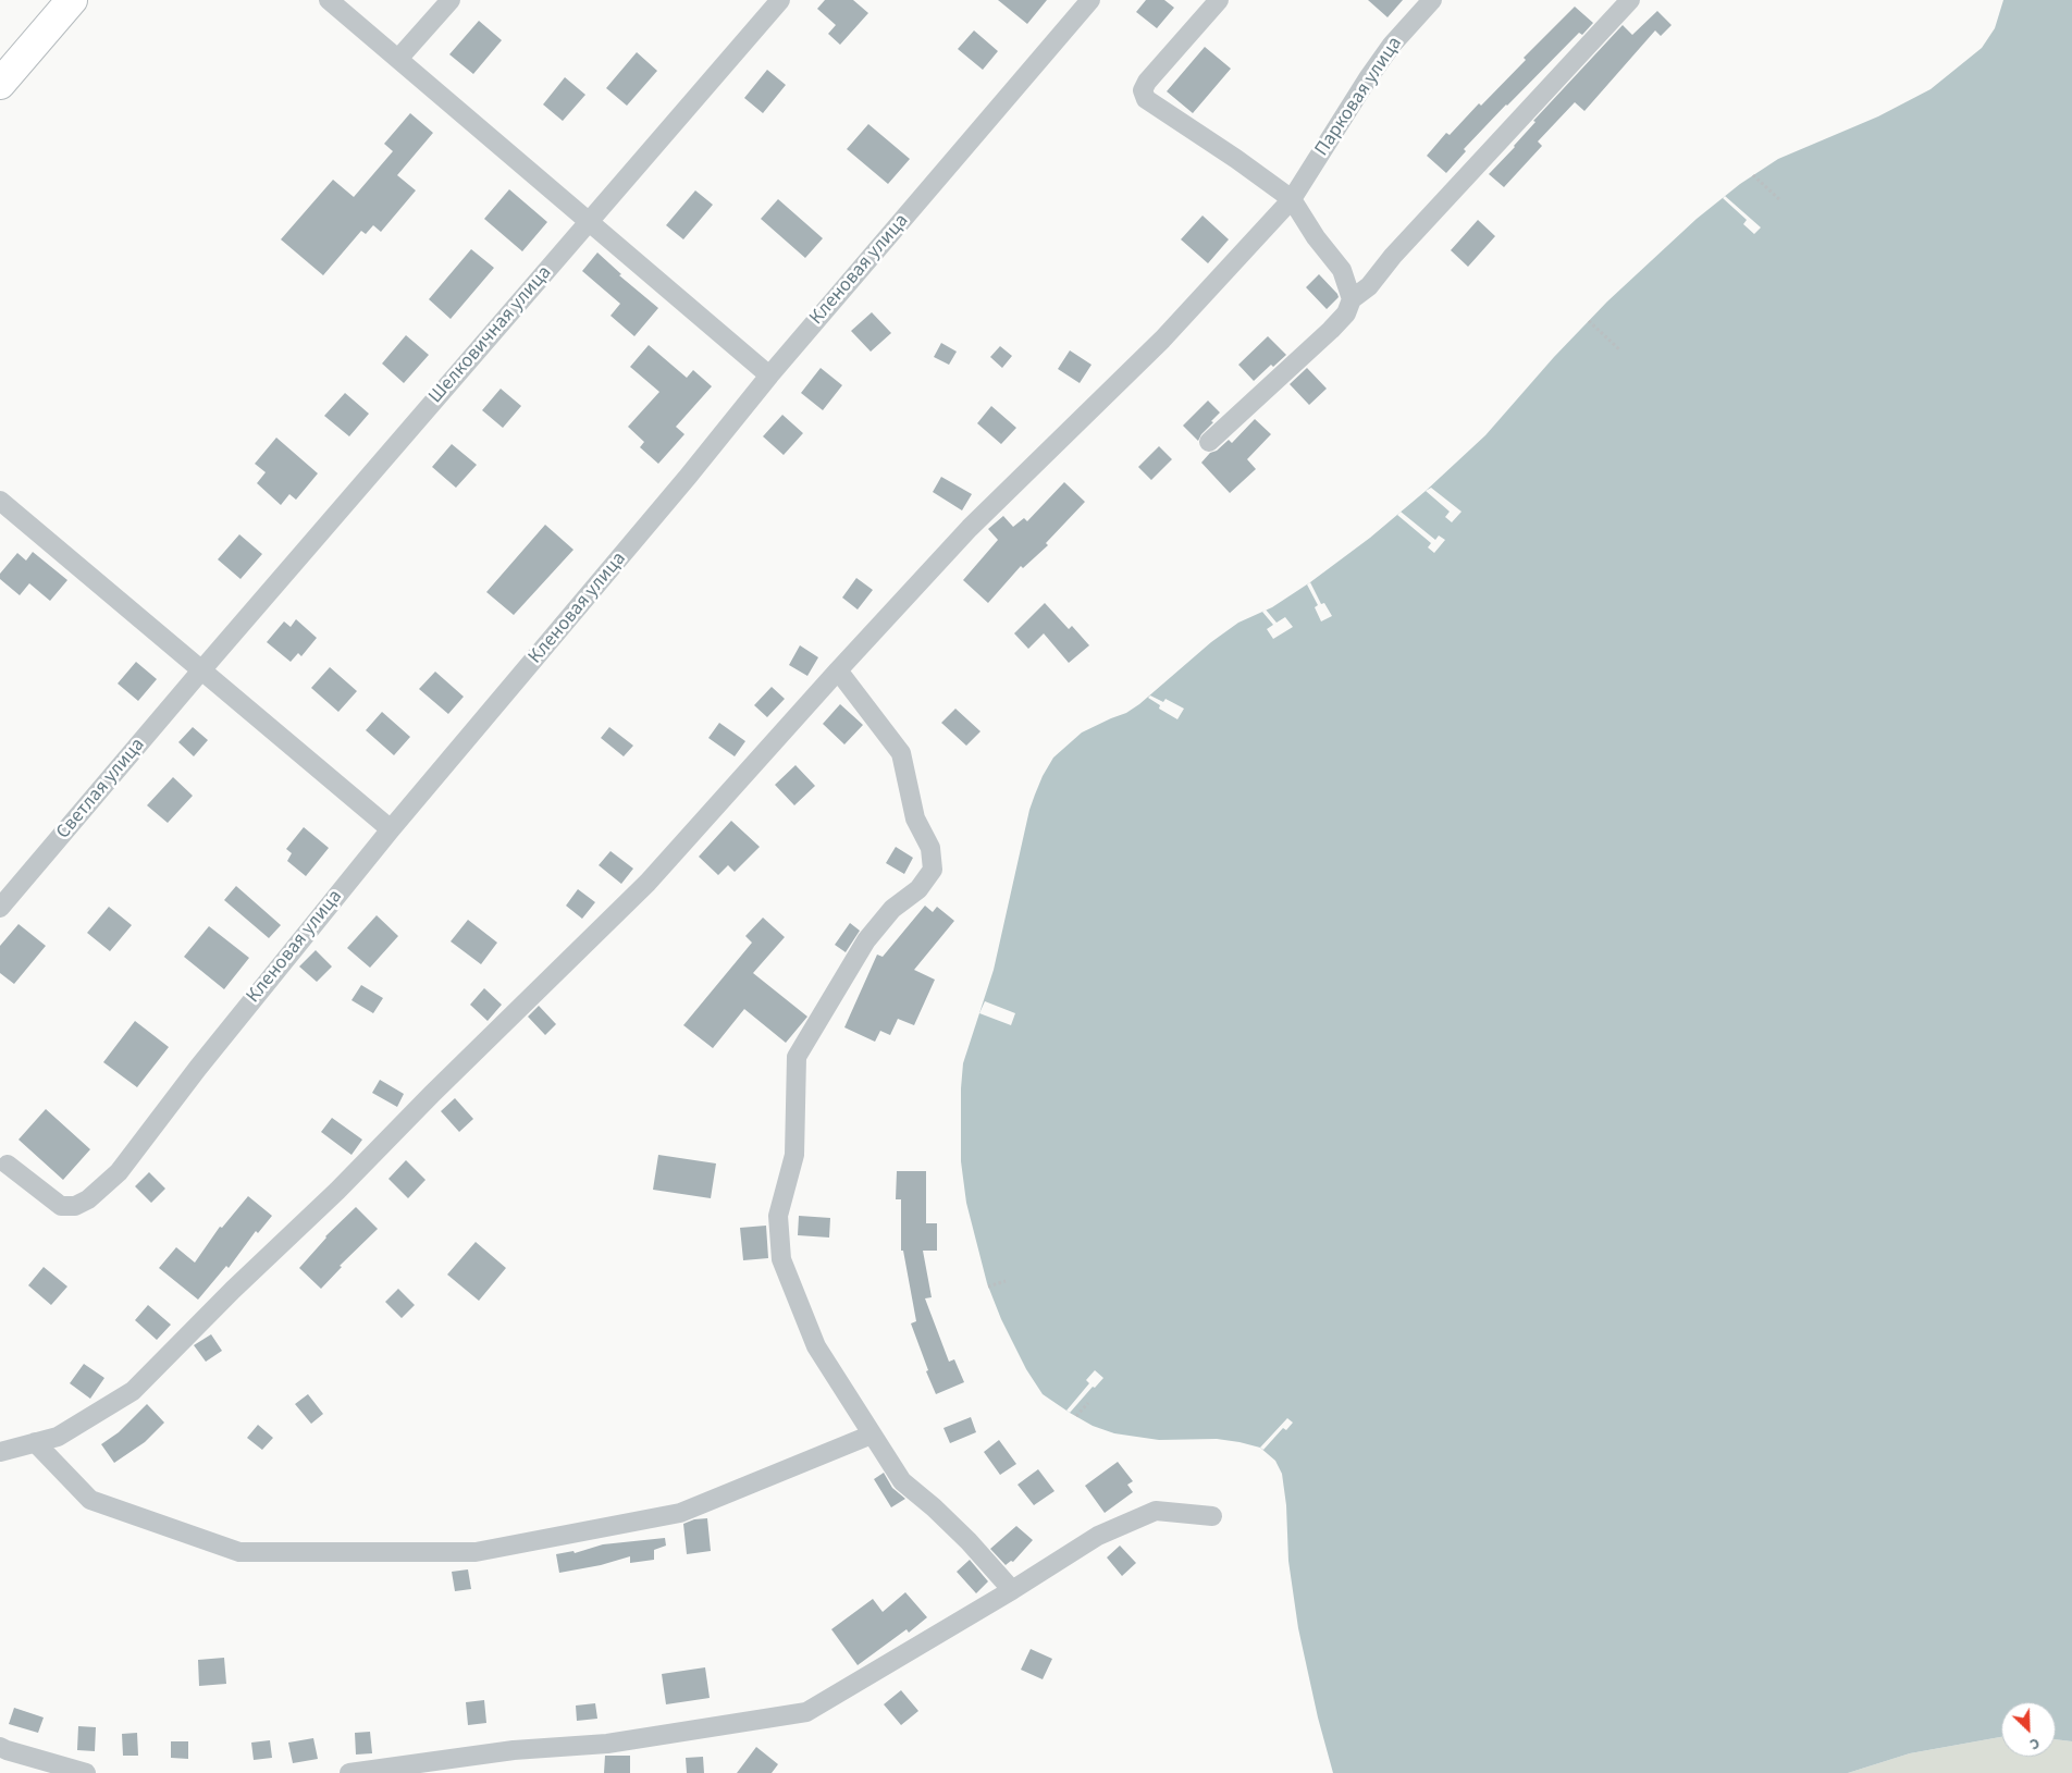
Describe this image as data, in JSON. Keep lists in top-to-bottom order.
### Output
{
  "streets": {
    "street": [
      "Парковая улица",
      "Кленовая улица",
      "Шелковичная улица",
      "Светлая улица"
    ]
  },
  "crossings": [
    ["Шелковичная улица", "Светлая улица"]
  ],
  "north": "bottom right"
}
